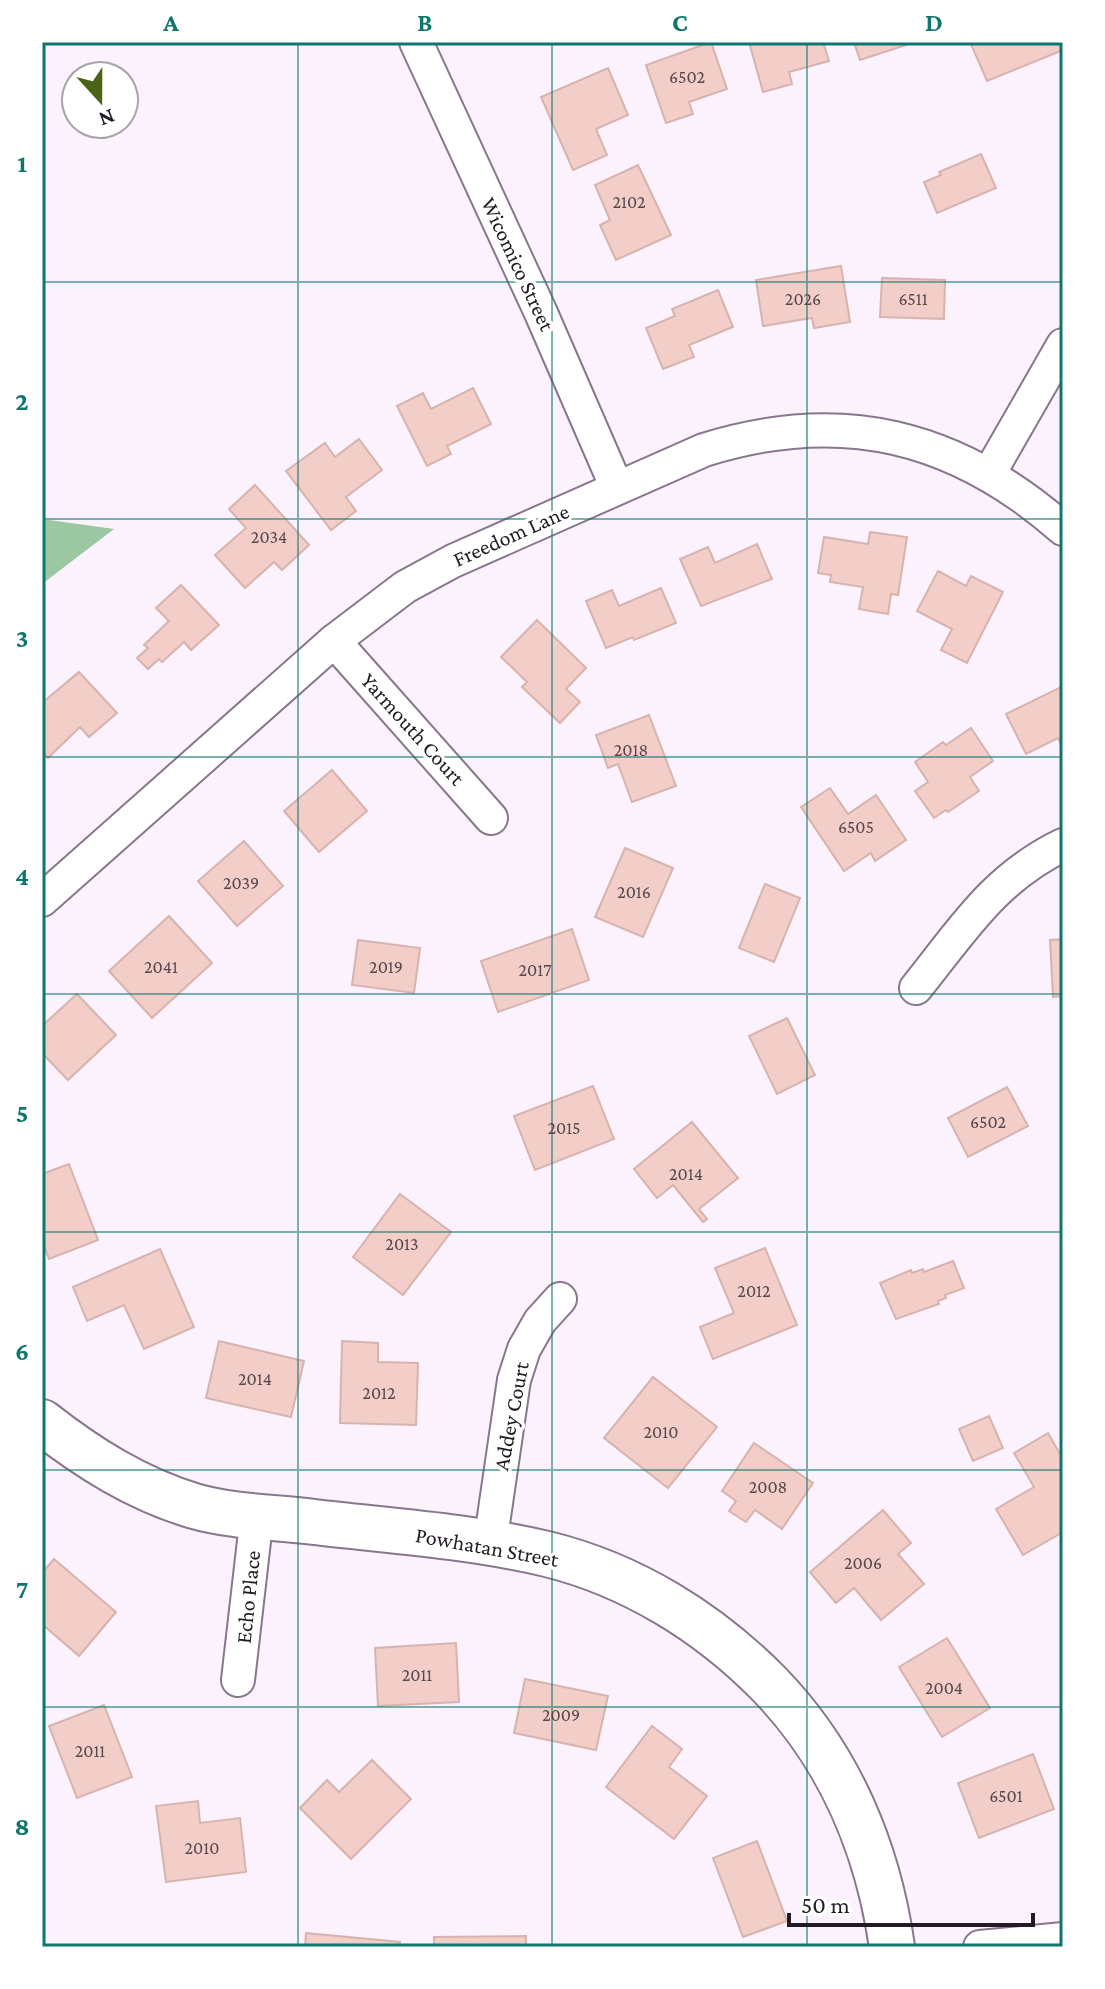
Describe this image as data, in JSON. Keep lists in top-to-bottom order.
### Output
{
  "streets": {
    "street": [
      "Wicomico Street",
      "Freedom Lane",
      "Yarmouth Court",
      "Addey Court",
      "Powhatan Street",
      "Echo Place"
    ]
  },
  "crossings": [
    ["Wicomico Street", "Freedom Lane"],
    ["Freedom Lane", "Yarmouth Court"],
    ["Addey Court", "Powhatan Street"],
    ["Powhatan Street", "Echo Place"]
  ],
  "house_numbers": [
    "6502",
    "2102",
    "2026",
    "6511",
    "2034",
    "2018",
    "6505",
    "2039",
    "2016",
    "2041",
    "2019",
    "2017",
    "6502",
    "2015",
    "2014",
    "2013",
    "2012",
    "2014",
    "2012",
    "2010",
    "2008",
    "2006",
    "2011",
    "2004",
    "2009",
    "2011",
    "6501",
    "2010"
  ],
  "scale_bar": "50 m",
  "north": "bottom",
  "grid": {
    "columns": [
      "A",
      "B",
      "C",
      "D"
    ],
    "rows": [
      "1",
      "2",
      "3",
      "4",
      "5",
      "6",
      "7",
      "8"
    ]
  }
}
